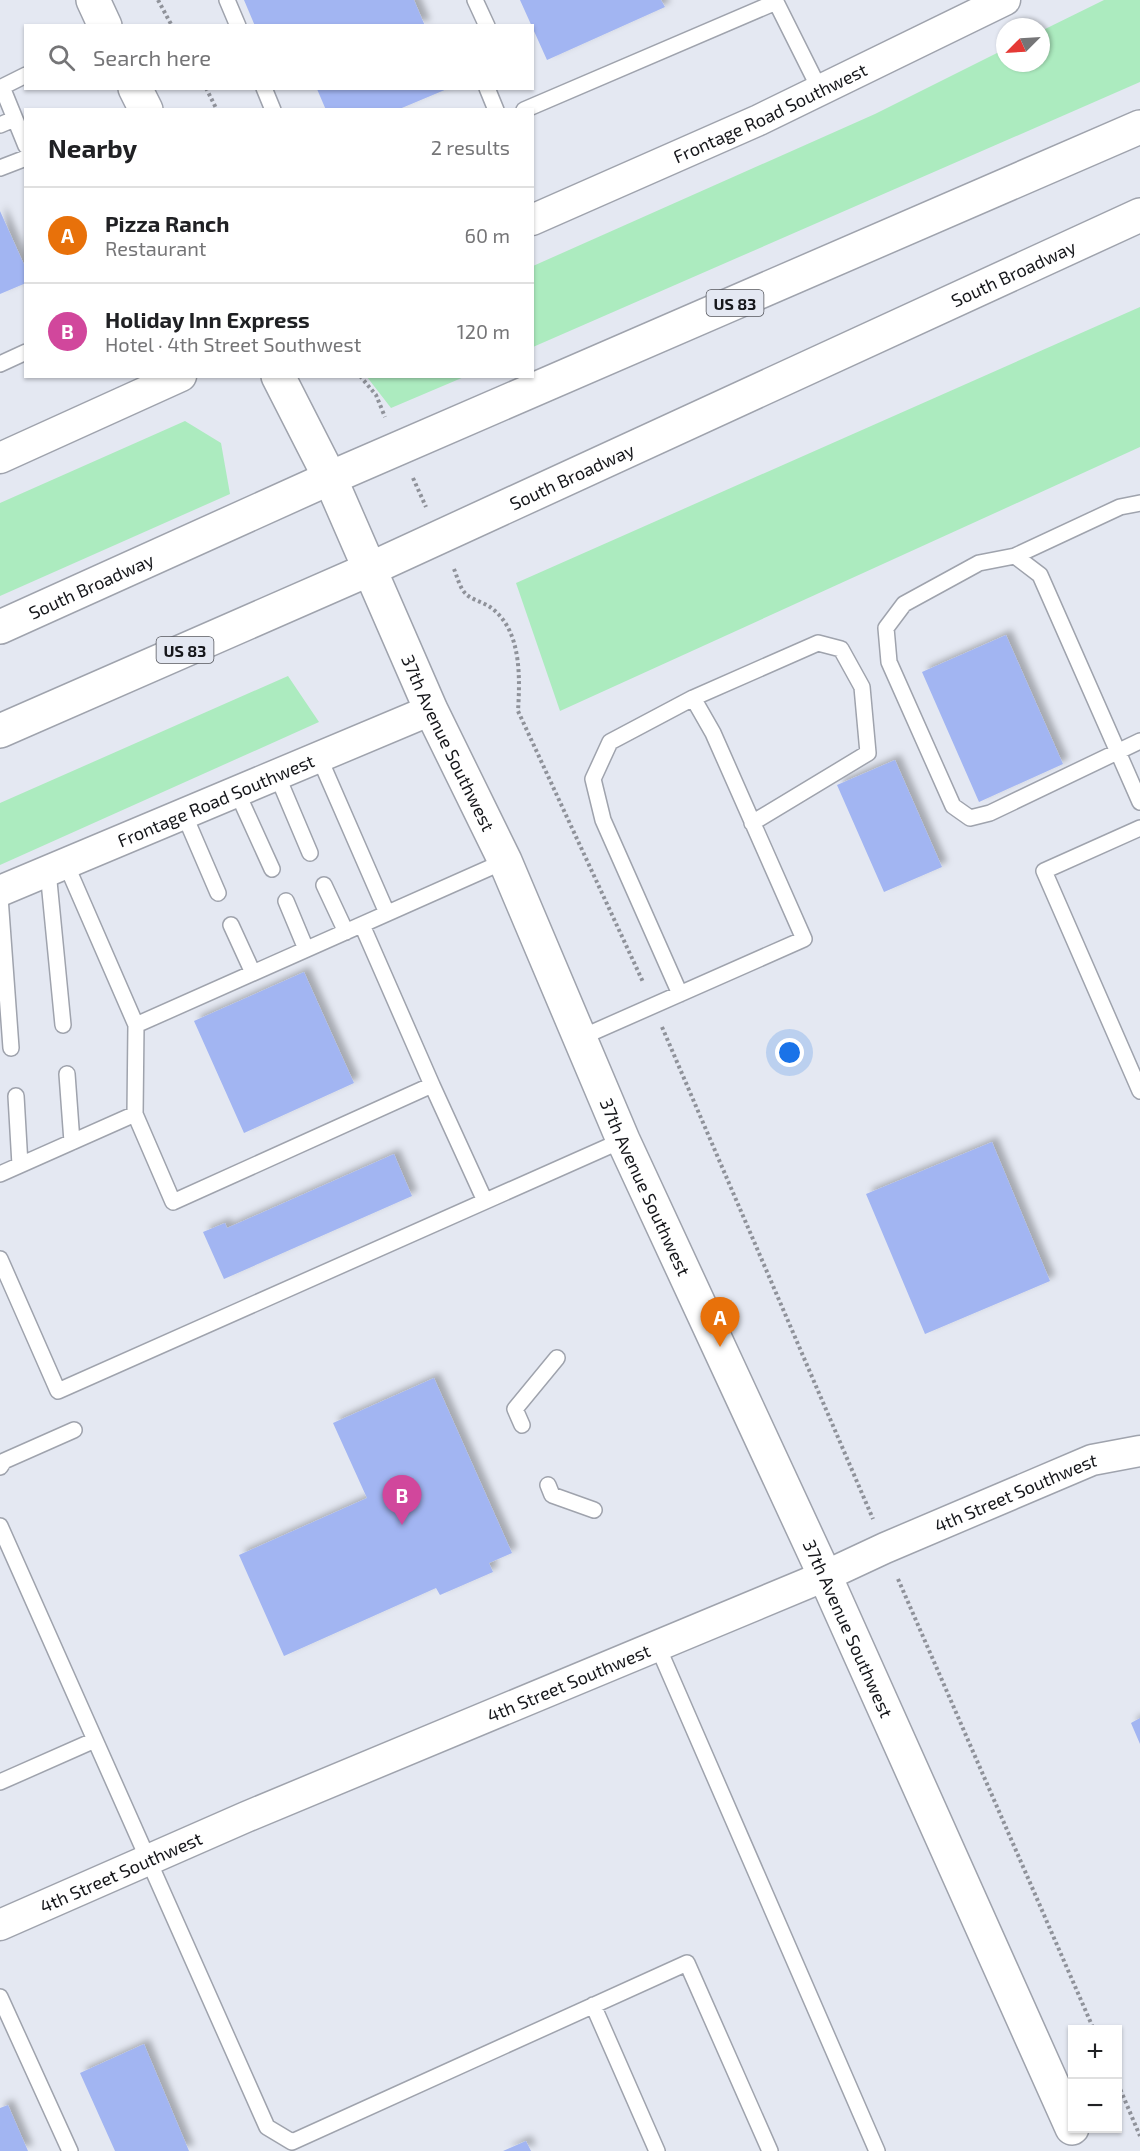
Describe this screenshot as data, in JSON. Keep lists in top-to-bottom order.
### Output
{
  "streets": {
    "main road": ["South Broadway", "US 83", "37th Avenue Southwest"],
    "street": ["Frontage Road Southwest", "4th Street Southwest"]
  },
  "crossings": [
    ["Frontage Road Southwest", "37th Avenue Southwest"],
    ["South Broadway", "37th Avenue Southwest"],
    ["37th Avenue Southwest", "4th Street Southwest"]
  ],
  "north": "bottom left",
  "page": {
    "search": "Search here",
    "heading": ["Nearby", "2 results"],
    "list": [
      {
        "mark": "A",
        "name": "Pizza Ranch",
        "note": "Restaurant",
        "value": "60 m"
      },
      {
        "mark": "B",
        "name": "Holiday Inn Express",
        "note": "Hotel · 4th Street Southwest",
        "value": "120 m"
      }
    ],
    "pins": ["A", "B"],
    "map_buttons": ["+", "−"]
  }
}
